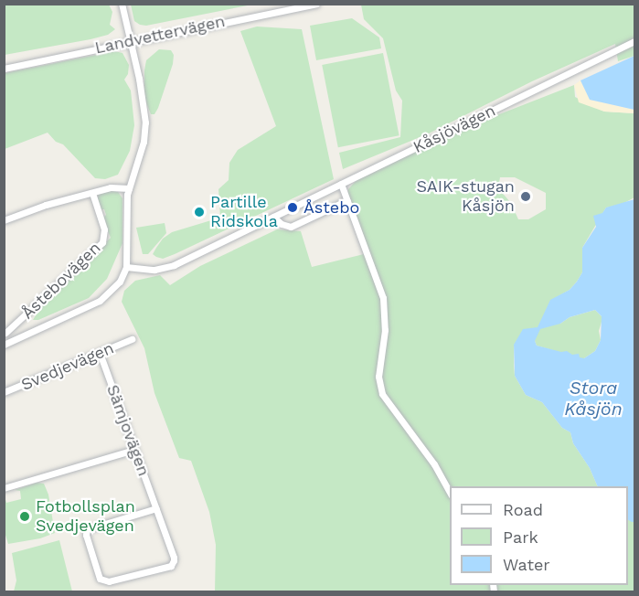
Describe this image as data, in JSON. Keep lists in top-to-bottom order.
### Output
{
  "streets": {
    "street": [
      "Landvettervägen",
      "Kåsjövägen",
      "Åstebovägen",
      "Svedjevägen",
      "Sämjovägen"
    ]
  },
  "crossings": [
    ["Svedjevägen", "Sämjovägen"]
  ],
  "water": ["Stora Kåsjön"],
  "places": [
    "SAIK-stugan Kåsjön",
    "Åstebo",
    "Partille Ridskola",
    "Fotbollsplan Svedjevägen"
  ],
  "legend": ["Road", "Park", "Water"]
}
